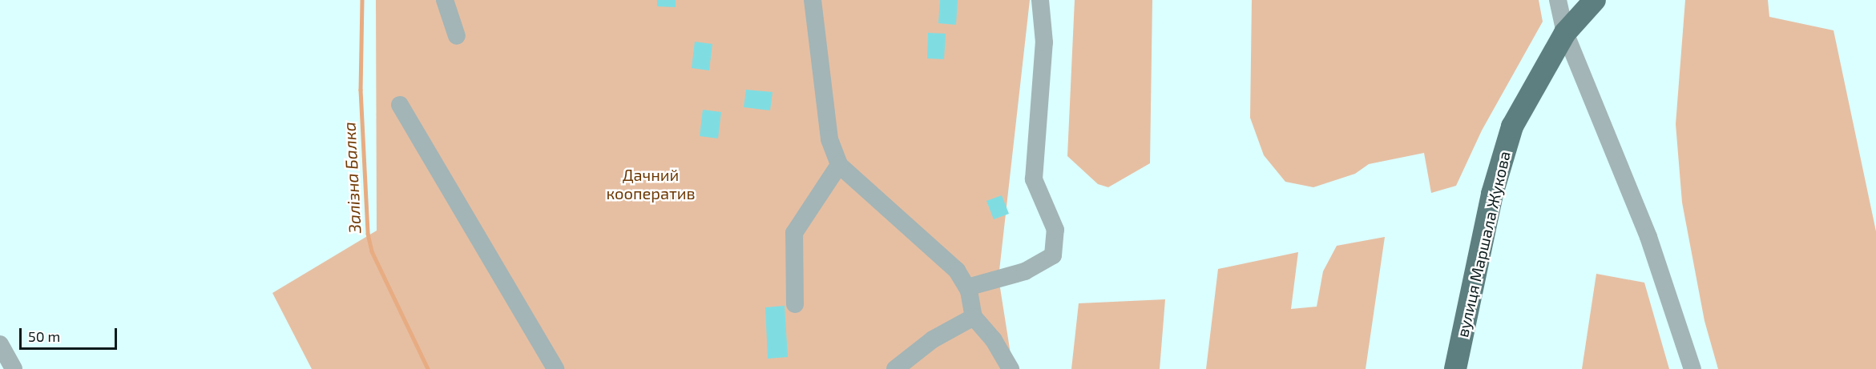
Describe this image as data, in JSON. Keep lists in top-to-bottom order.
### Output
{
  "streets": {
    "main road": ["вулиця Маршала Жукова"]
  },
  "water": ["Залізна Балка"],
  "parks": ["Дачний кооператив"],
  "scale_bar": "50 m"
}
